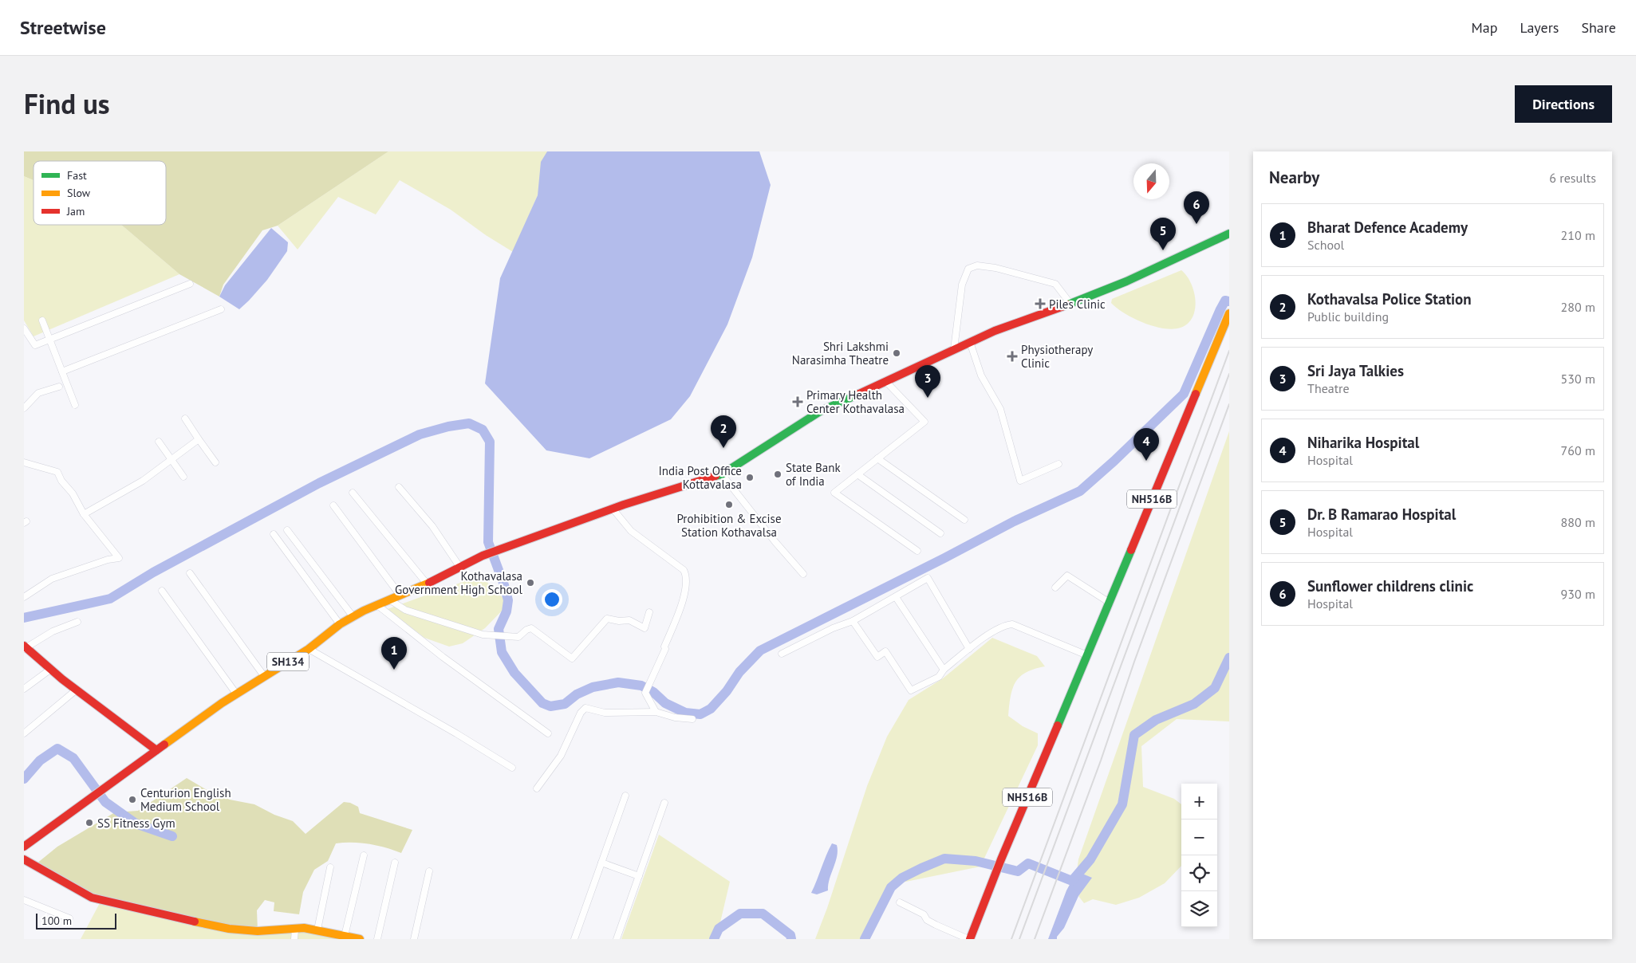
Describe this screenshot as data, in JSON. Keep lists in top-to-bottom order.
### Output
{
  "streets": {
    "main road": ["NH516B", "SH134"]
  },
  "places": {
    "health": ["Piles Clinic", "Physiotherapy Clinic", "Primary Health Center Kothavalasa"],
    "other": [
      "Shri Lakshmi Narasimha Theatre",
      "State Bank of India",
      "India Post Office Kottavalasa",
      "Prohibition & Excise Station Kothavalsa",
      "Kothavalasa Government High School",
      "Centurion English Medium School",
      "SS Fitness Gym"
    ]
  },
  "legend": ["Fast", "Slow", "Jam"],
  "scale_bar": "100 m",
  "north": "bottom",
  "page": {
    "header": "Streetwise",
    "nav": ["Map", "Layers", "Share"],
    "title": "Find us",
    "buttons": "Directions",
    "heading": ["Nearby", "6 results"],
    "pins": [
      "6",
      "5",
      "3",
      "2",
      "4",
      "1"
    ],
    "list": [
      {
        "mark": "1",
        "name": "Bharat Defence Academy",
        "note": "School",
        "value": "210 m"
      },
      {
        "mark": "2",
        "name": "Kothavalsa Police Station",
        "note": "Public building",
        "value": "280 m"
      },
      {
        "mark": "3",
        "name": "Sri Jaya Talkies",
        "note": "Theatre",
        "value": "530 m"
      },
      {
        "mark": "4",
        "name": "Niharika Hospital",
        "note": "Hospital",
        "value": "760 m"
      },
      {
        "mark": "5",
        "name": "Dr. B Ramarao Hospital",
        "note": "Hospital",
        "value": "880 m"
      },
      {
        "mark": "6",
        "name": "Sunflower childrens clinic",
        "note": "Hospital",
        "value": "930 m"
      }
    ],
    "map_buttons": ["+", "−"],
    "scale": "100 m"
  }
}
